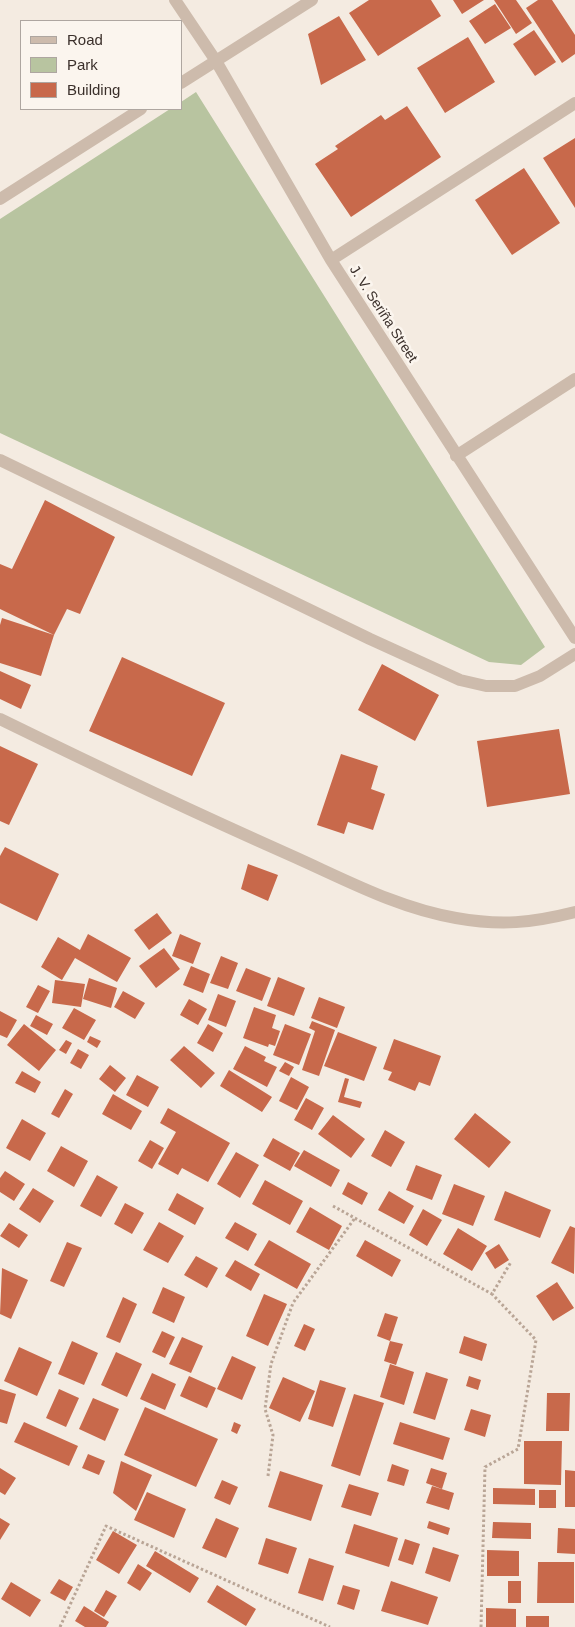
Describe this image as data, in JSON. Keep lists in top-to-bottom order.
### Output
{
  "streets": {
    "street": ["J. V. Seriña Street"]
  },
  "legend": ["Road", "Park", "Building"]
}
